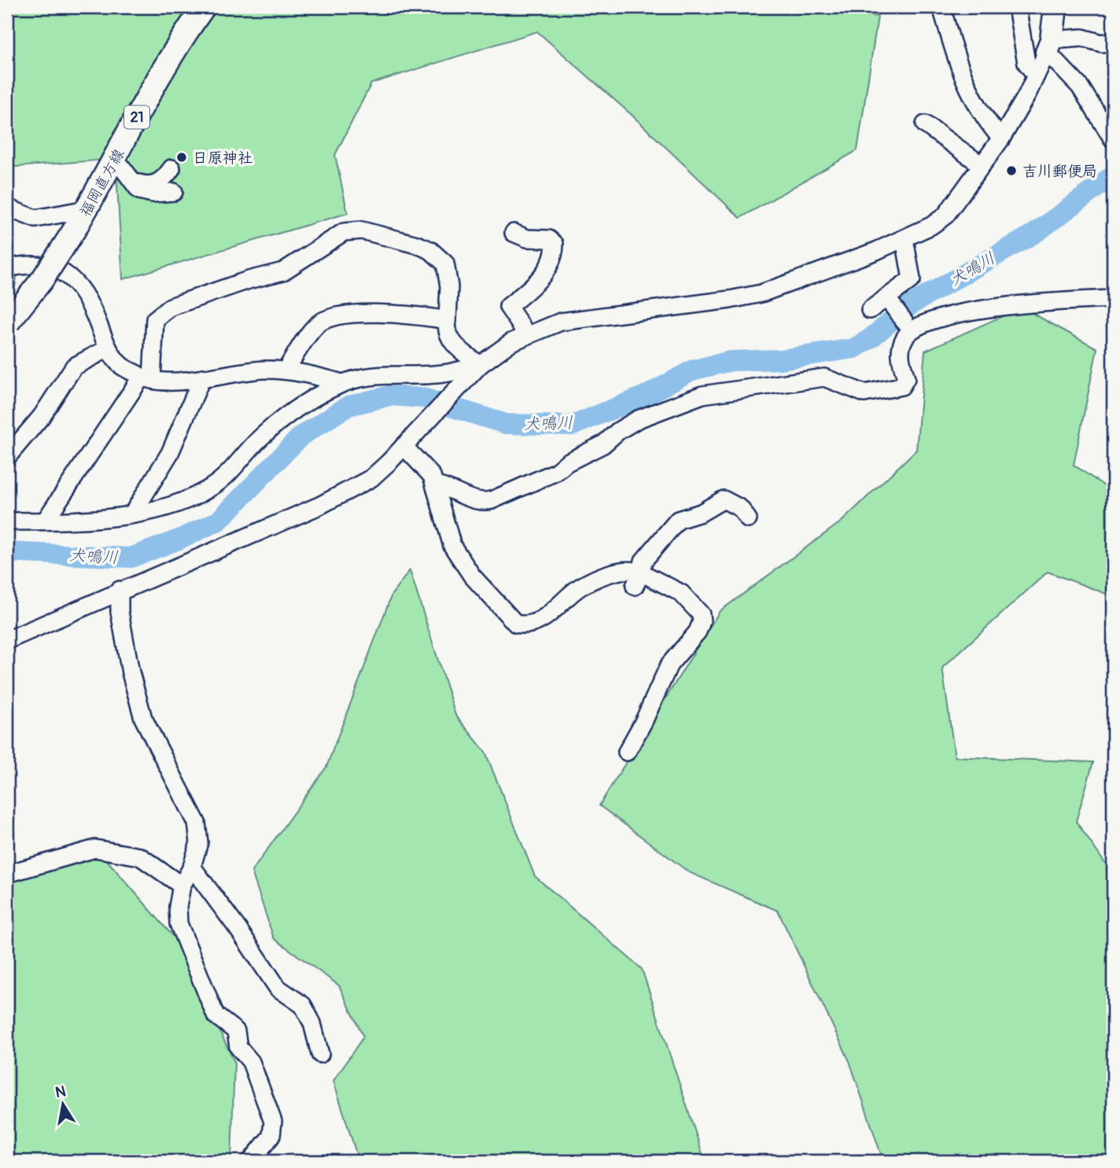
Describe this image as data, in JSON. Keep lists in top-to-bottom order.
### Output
{
  "streets": {
    "main road": ["21", "福岡直方線"]
  },
  "water": ["犬鳴川"],
  "places": ["日原神社", "吉川郵便局"],
  "north": "top"
}
